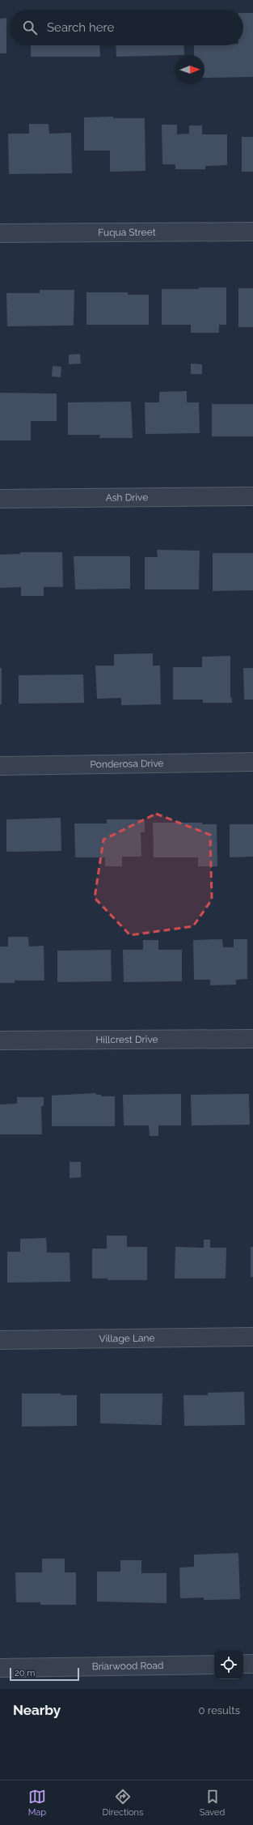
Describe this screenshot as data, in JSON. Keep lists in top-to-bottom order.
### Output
{
  "streets": {
    "street": [
      "Fuqua Street",
      "Ash Drive",
      "Ponderosa Drive",
      "Hillcrest Drive",
      "Village Lane",
      "Briarwood Road"
    ]
  },
  "scale_bar": "20 m",
  "north": "right",
  "page": {
    "search": "Search here",
    "scale": "20 m",
    "heading": ["Nearby", "0 results"],
    "nav": ["Map", "Directions", "Saved"]
  }
}
